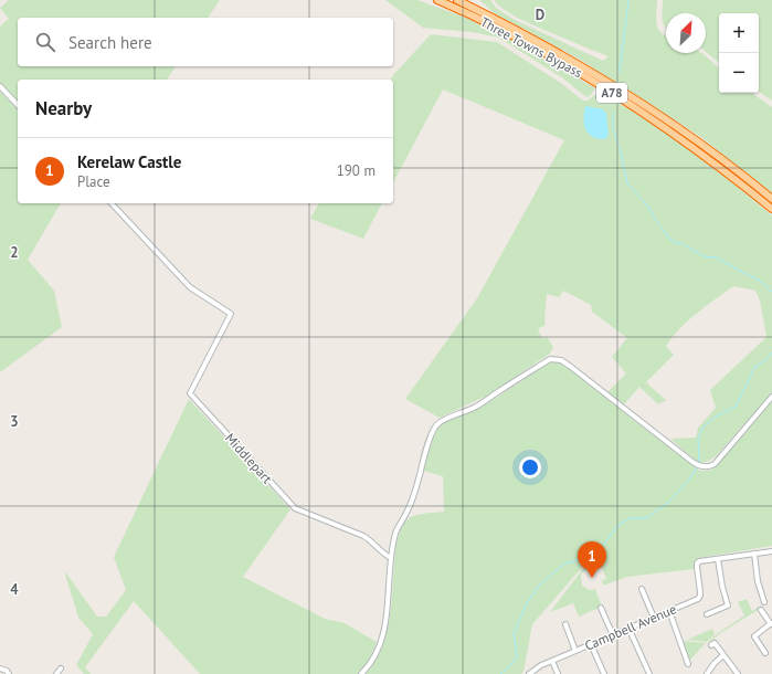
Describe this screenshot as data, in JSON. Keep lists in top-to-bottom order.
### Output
{
  "streets": {
    "highway": ["Three Towns Bypass", "A78"],
    "street": ["Middlepart", "Campbell Avenue"]
  },
  "north": "top right",
  "page": {
    "map_buttons": ["+", "−"],
    "search": "Search here",
    "heading": "Nearby",
    "list": [
      {
        "mark": "1",
        "name": "Kerelaw Castle",
        "note": "Place",
        "value": "190 m"
      }
    ],
    "pins": "1"
  },
  "grid": {
    "columns": ["D"],
    "rows": ["2", "3", "4"]
  }
}
